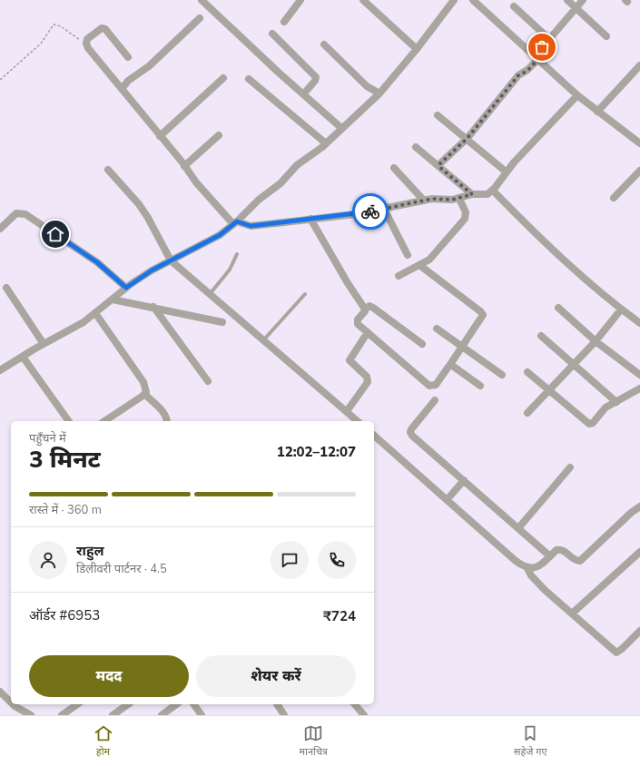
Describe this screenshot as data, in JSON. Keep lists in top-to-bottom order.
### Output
{
  "page": {
    "heading": ["3 मिनट", "पहुँचने में", "12:02–12:07"],
    "panel": [
      "राहुल",
      "डिलीवरी पार्टनर · 4.5",
      "ऑर्डर #6953",
      "₹724"
    ],
    "bar": "रास्ते में · 360 m",
    "buttons": ["मदद", "शेयर करें"],
    "tabs": ["होम", "मानचित्र", "सहेजे गए"]
  }
}
